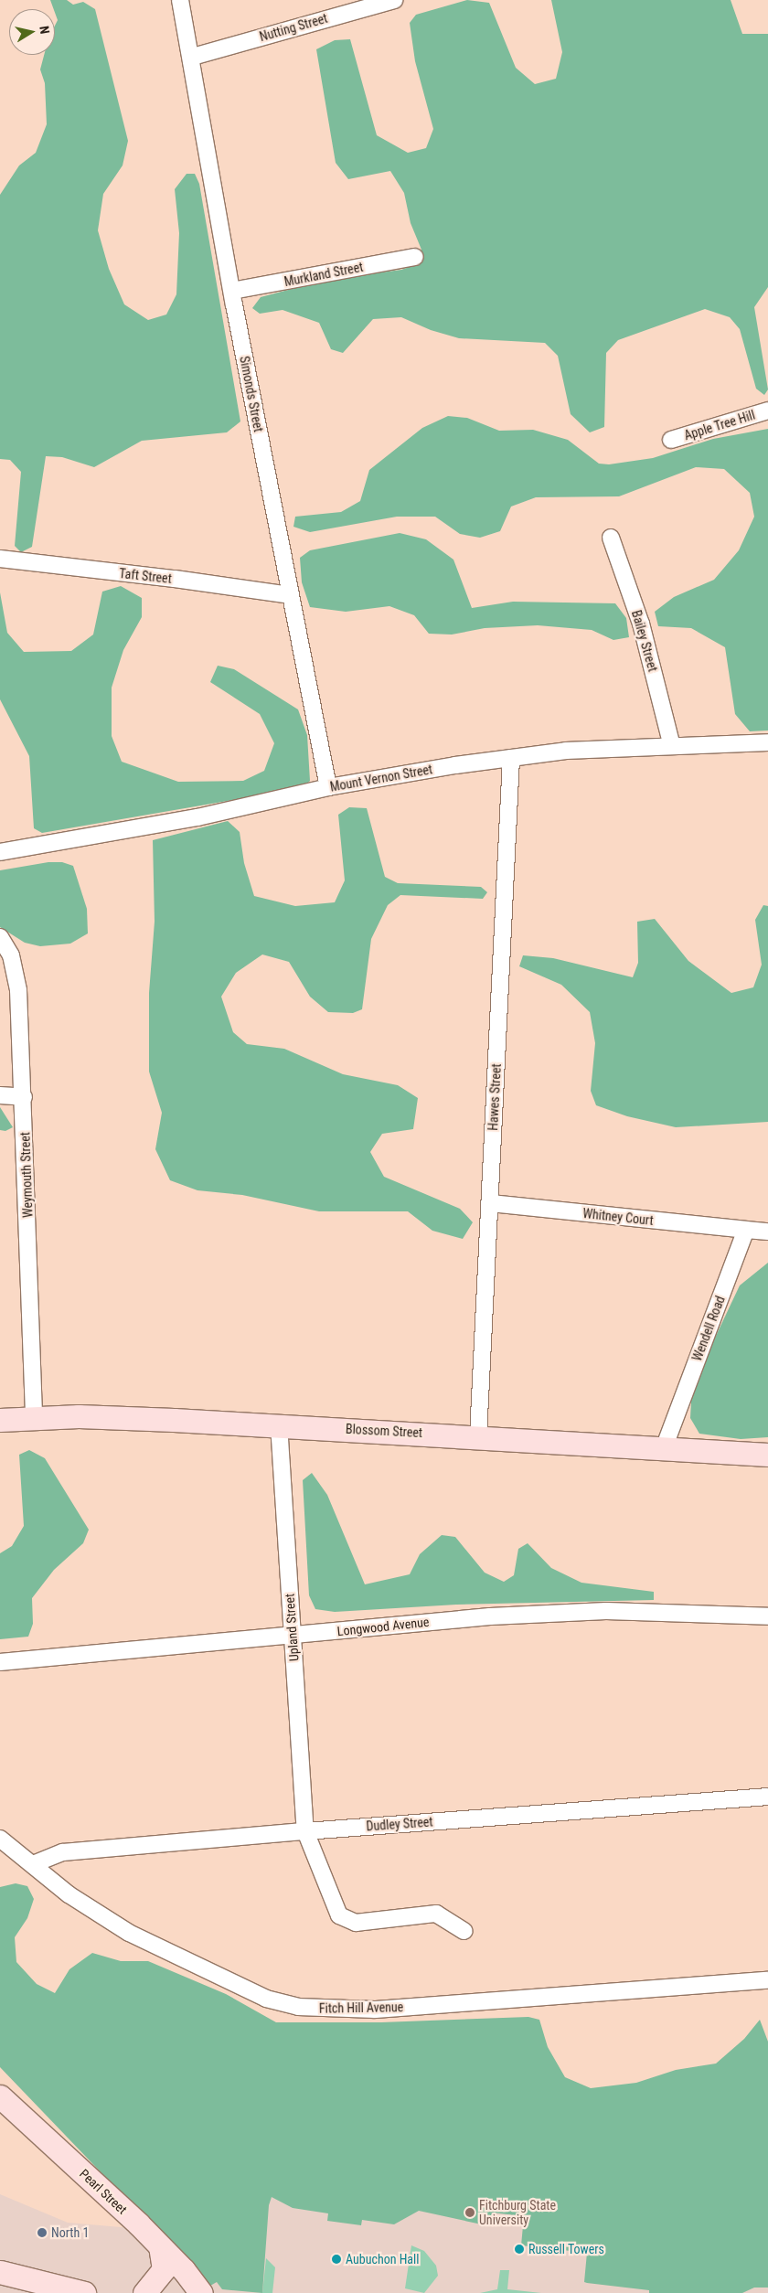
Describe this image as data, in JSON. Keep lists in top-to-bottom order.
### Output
{
  "streets": {
    "street": [
      "Nutting Street",
      "Murkland Street",
      "Simonds Street",
      "Apple Tree Hill",
      "Taft Street",
      "Bailey Street",
      "Mount Vernon Street",
      "Hawes Street",
      "Weymouth Street",
      "Whitney Court",
      "Wendell Road",
      "Blossom Street",
      "Longwood Avenue",
      "Upland Street",
      "Dudley Street",
      "Fitch Hill Avenue",
      "Pearl Street"
    ]
  },
  "crossings": [
    ["Nutting Street", "Simonds Street"],
    ["Murkland Street", "Simonds Street"],
    ["Simonds Street", "Taft Street"],
    ["Simonds Street", "Mount Vernon Street"],
    ["Bailey Street", "Mount Vernon Street"],
    ["Mount Vernon Street", "Hawes Street"],
    ["Hawes Street", "Whitney Court"],
    ["Hawes Street", "Blossom Street"],
    ["Weymouth Street", "Blossom Street"],
    ["Whitney Court", "Wendell Road"],
    ["Wendell Road", "Blossom Street"],
    ["Blossom Street", "Upland Street"],
    ["Longwood Avenue", "Upland Street"],
    ["Upland Street", "Dudley Street"],
    ["Dudley Street", "Fitch Hill Avenue"]
  ],
  "places": [
    "Fitchburg State University",
    "North 1",
    "Russell Towers",
    "Aubuchon Hall"
  ],
  "north": "right"
}
